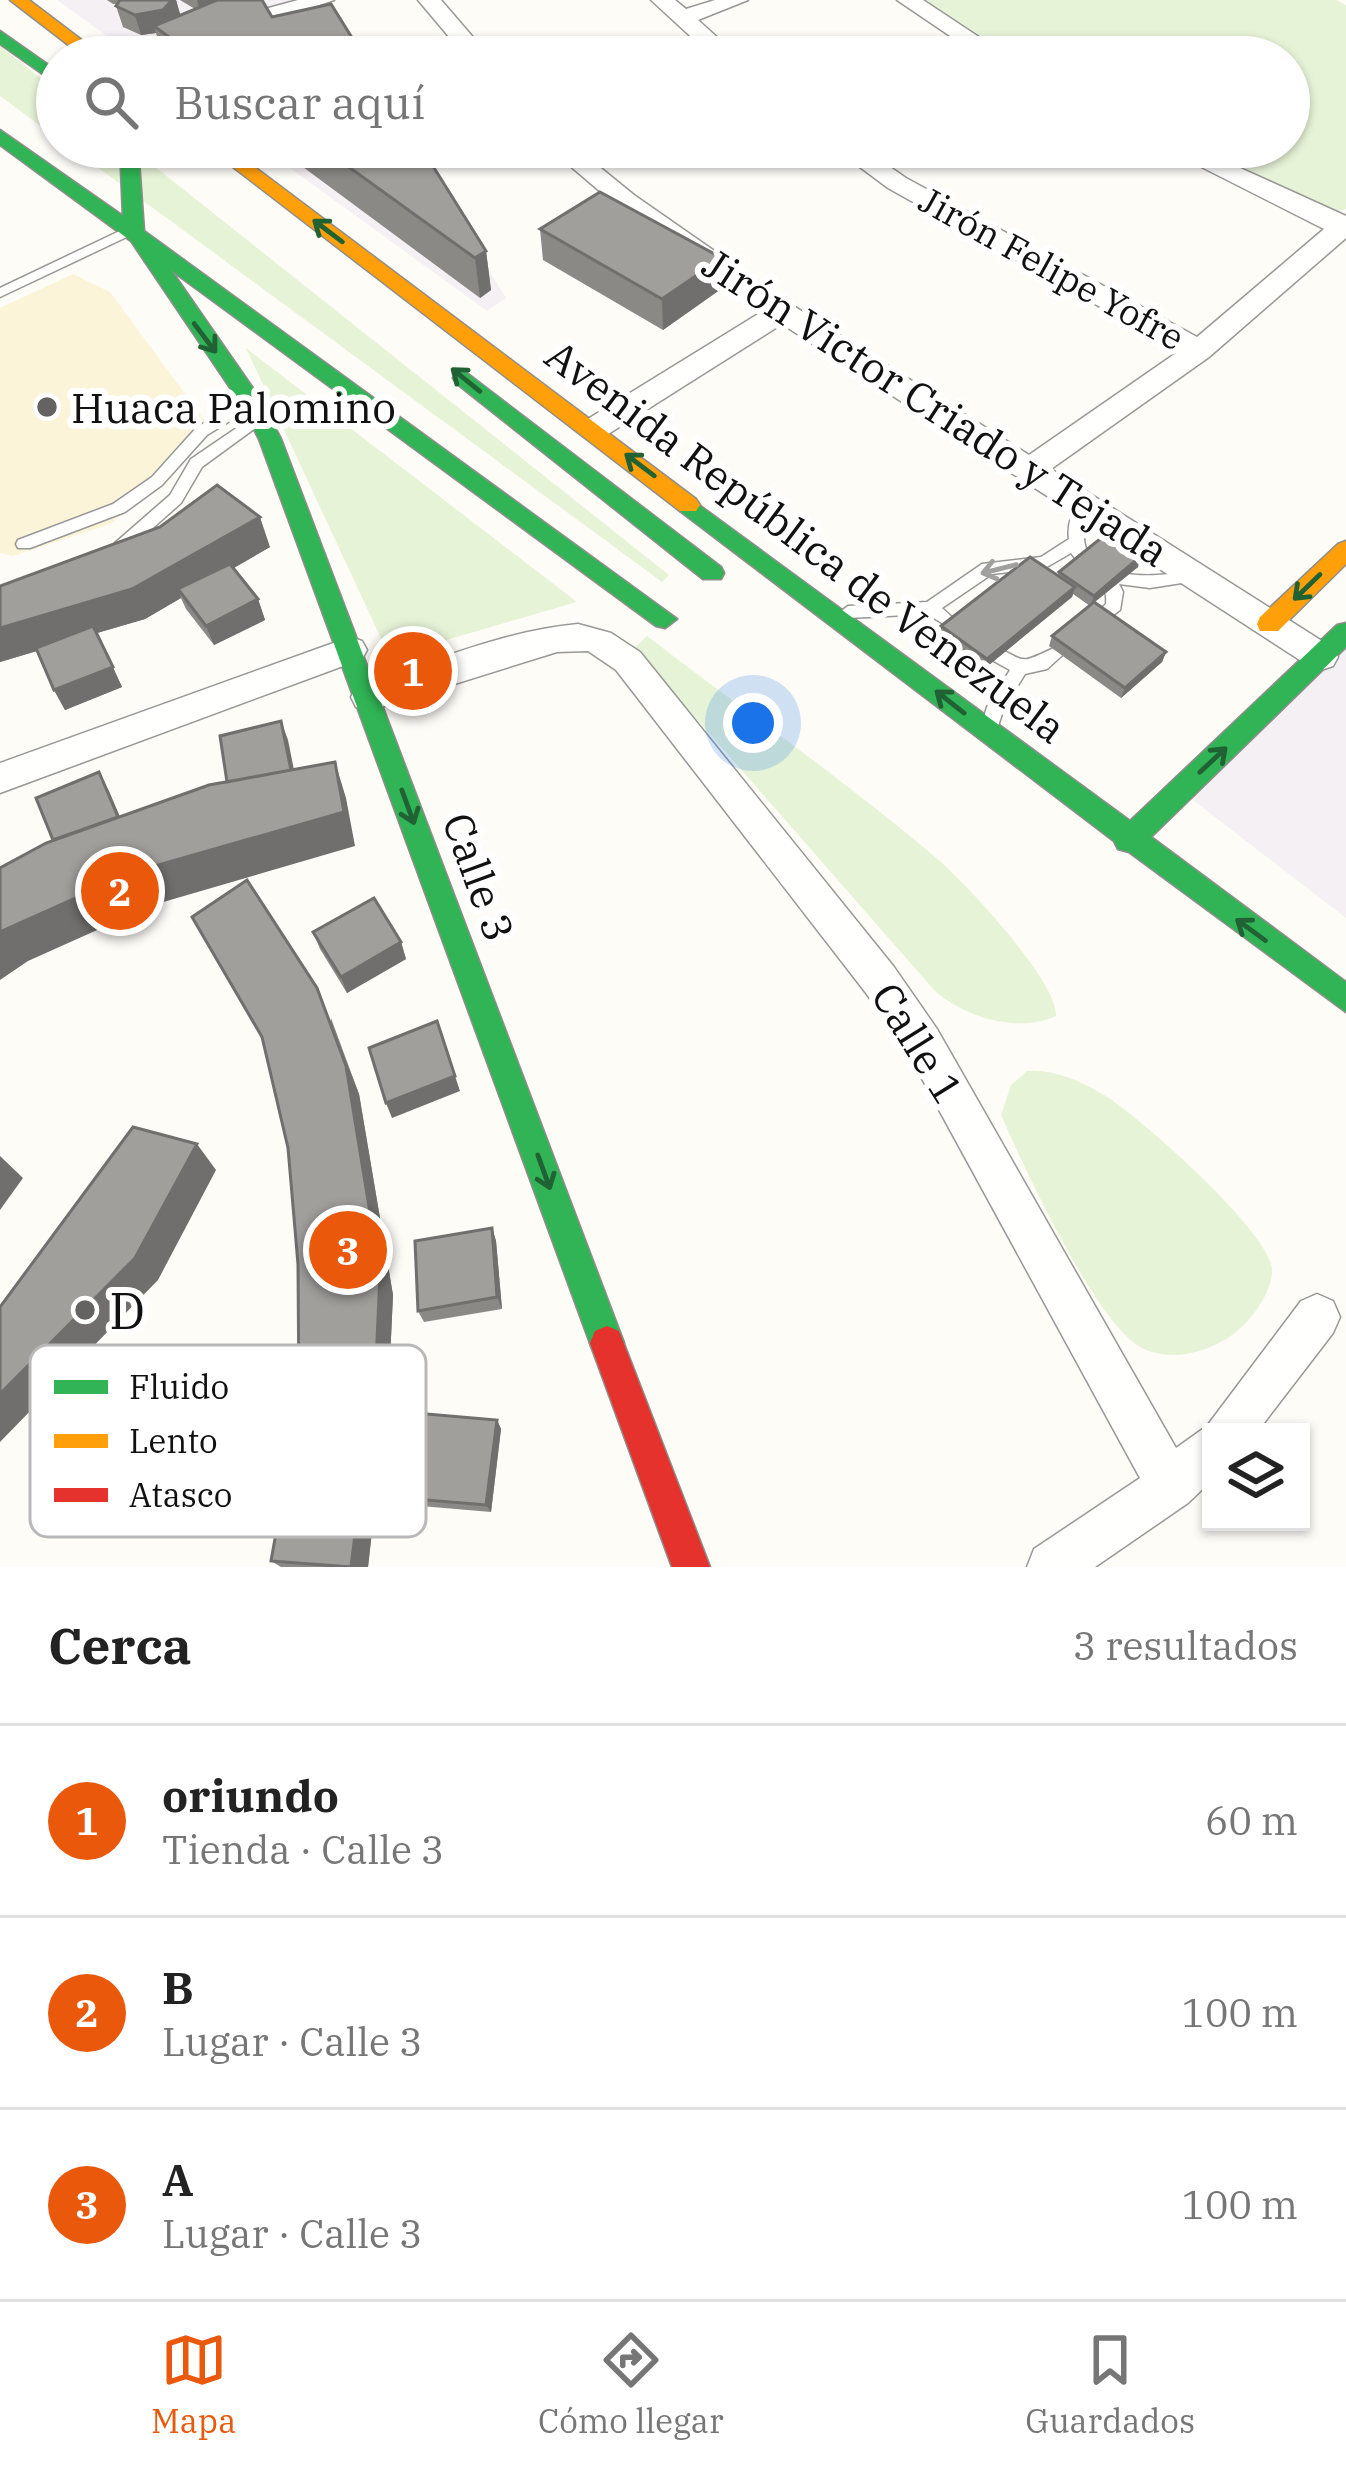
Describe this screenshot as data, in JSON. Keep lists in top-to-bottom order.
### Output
{
  "streets": {
    "main road": ["Avenida República de Venezuela", "Calle 3"],
    "street": ["Jirón Felipe Yofre", "Jirón Victor Criado y Tejada", "Calle 1"]
  },
  "crossings": [
    ["Calle 3", "Calle 1"]
  ],
  "one_way": ["Calle 3"],
  "places": ["Huaca Palomino", "D"],
  "legend": ["Fluido", "Lento", "Atasco"],
  "page": {
    "search": "Buscar aquí",
    "pins": ["1", "2", "3"],
    "heading": ["Cerca", "3 resultados"],
    "list": [
      {
        "mark": "1",
        "name": "oriundo",
        "note": "Tienda · Calle 3",
        "value": "60 m"
      },
      {
        "mark": "2",
        "name": "B",
        "note": "Lugar · Calle 3",
        "value": "100 m"
      },
      {
        "mark": "3",
        "name": "A",
        "note": "Lugar · Calle 3",
        "value": "100 m"
      }
    ],
    "nav": ["Mapa", "Cómo llegar", "Guardados"]
  }
}
